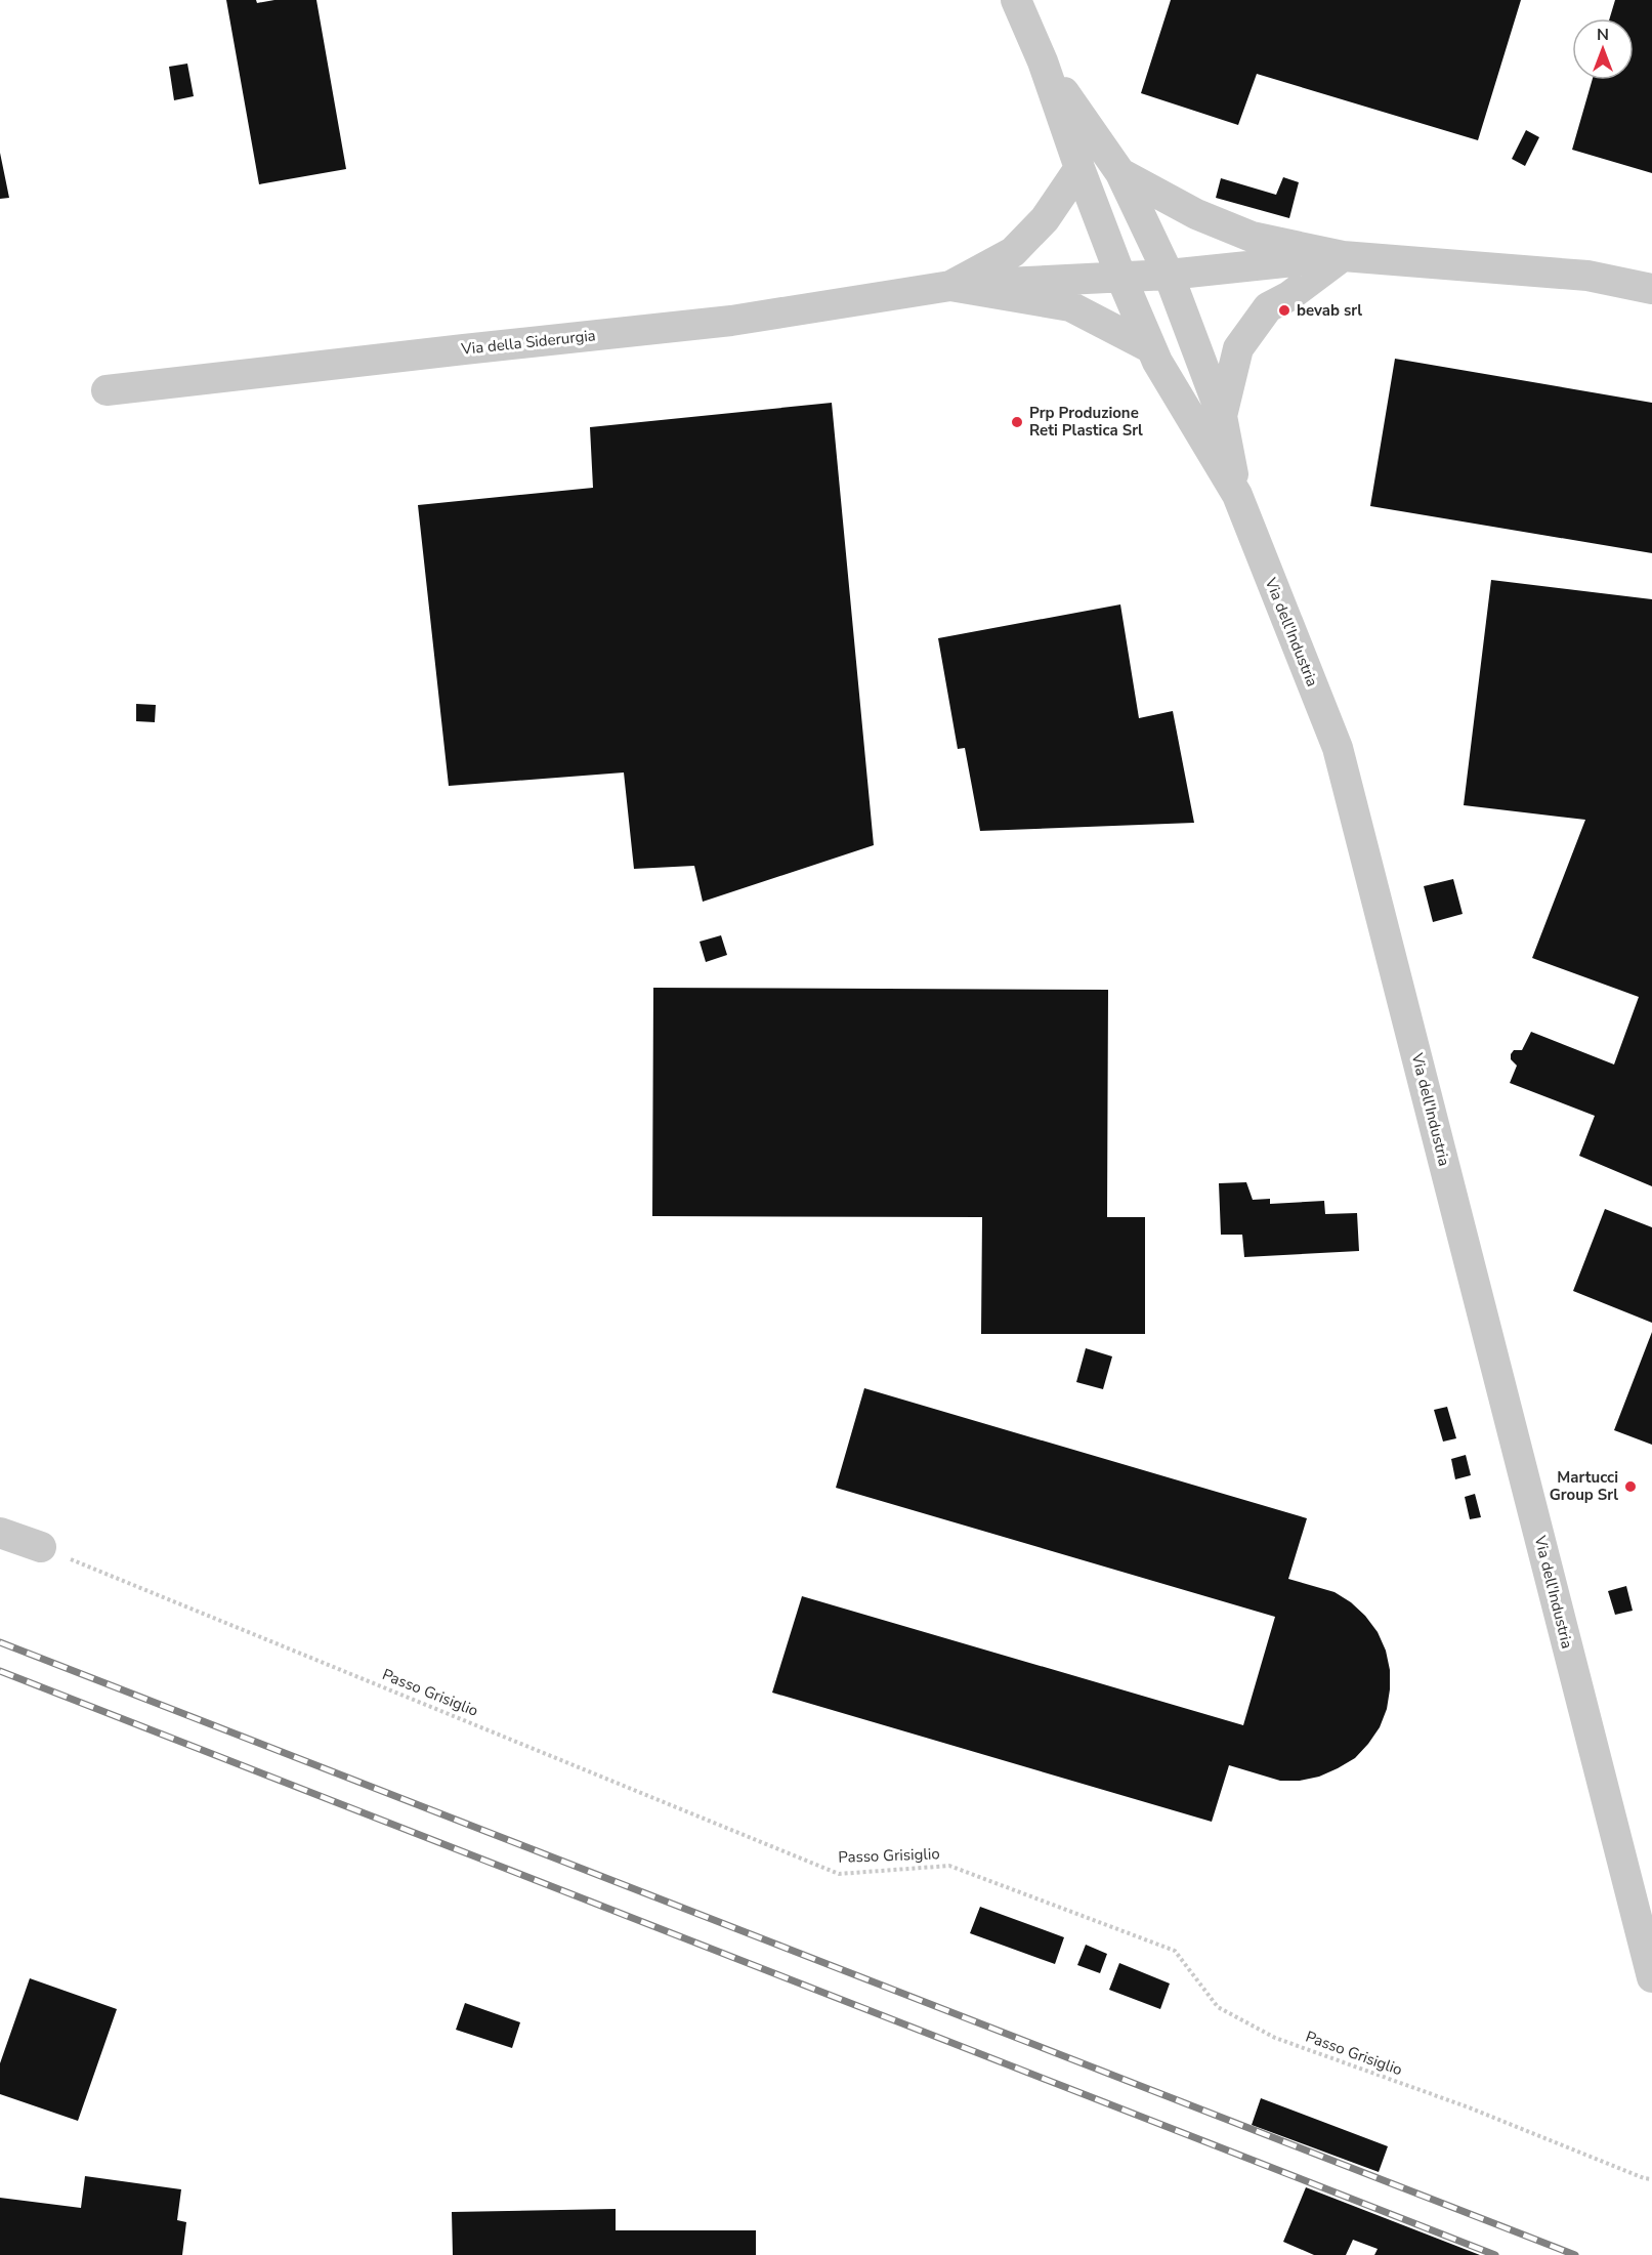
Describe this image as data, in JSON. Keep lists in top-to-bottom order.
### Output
{
  "streets": {
    "street": ["Via della Siderurgia", "Via dell'Industria"],
    "path": ["Passo Grisiglio"]
  },
  "crossings": [
    ["Via della Siderurgia", "Via dell'Industria"]
  ],
  "places": ["bevab srl", "Prp Produzione Reti Plastica Srl", "Martucci Group Srl"],
  "north": "top"
}
